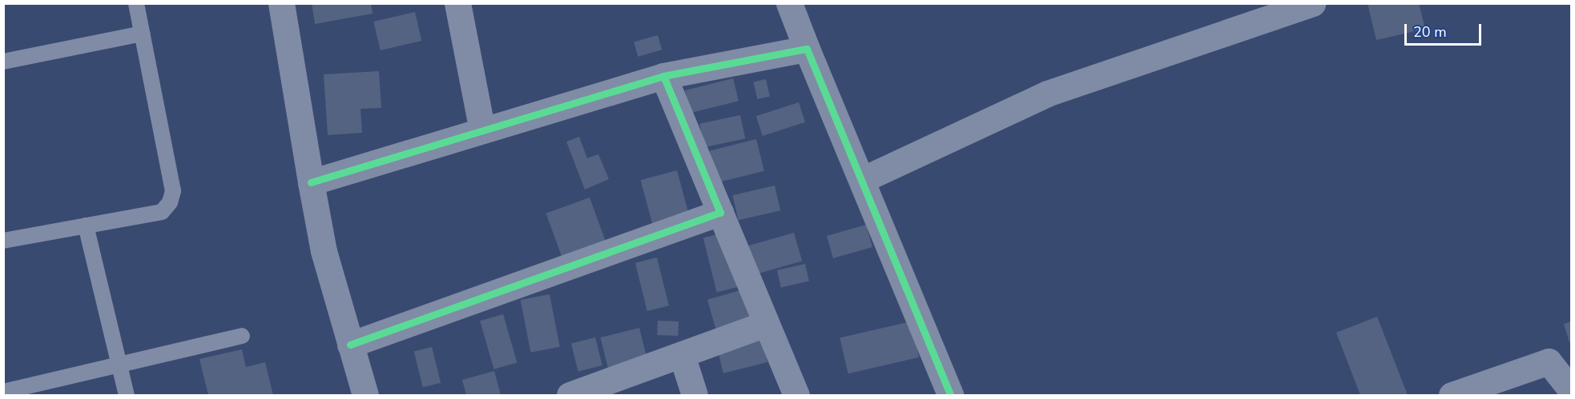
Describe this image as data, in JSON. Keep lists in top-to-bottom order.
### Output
{
  "scale_bar": "20 m"
}
